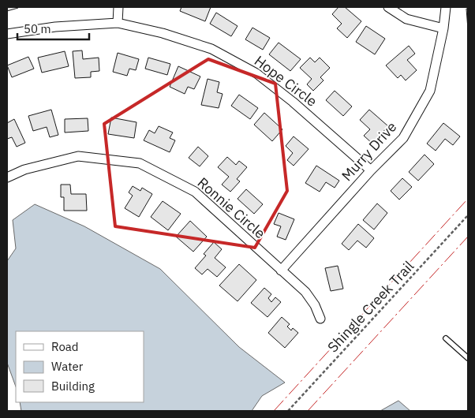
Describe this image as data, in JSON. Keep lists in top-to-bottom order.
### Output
{
  "streets": {
    "street": ["Hope Circle", "Murry Drive", "Ronnie Circle"],
    "path": ["Shingle Creek Trail"]
  },
  "crossings": [
    ["Hope Circle", "Murry Drive"],
    ["Murry Drive", "Ronnie Circle"]
  ],
  "legend": ["Road", "Water", "Building"],
  "scale_bar": "50 m"
}
